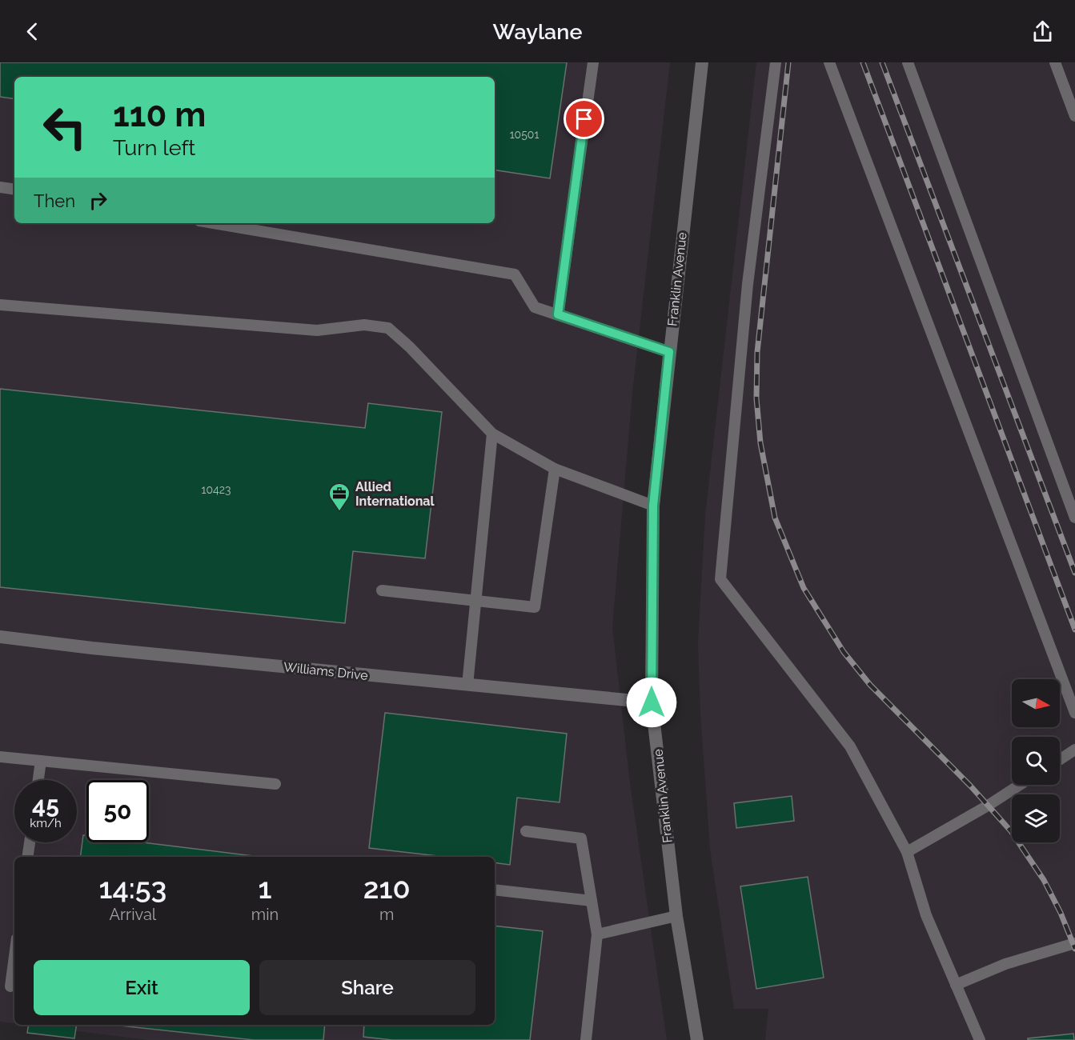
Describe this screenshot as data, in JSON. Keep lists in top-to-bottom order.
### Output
{
  "streets": {
    "main road": ["Franklin Avenue", "Williams Drive"]
  },
  "crossings": [
    ["Franklin Avenue", "Williams Drive"]
  ],
  "places": {
    "office": ["Allied International"]
  },
  "house_numbers": ["10501", "10423"],
  "north": "right",
  "page": {
    "header": "Waylane",
    "turn": ["110 m", "Turn left"],
    "then": "Then",
    "speed": "45 km/h",
    "limit": "50",
    "eta": [
      "14:53",
      "Arrival",
      "1",
      "min",
      "210",
      "m"
    ],
    "buttons": ["Exit", "Share"]
  }
}
